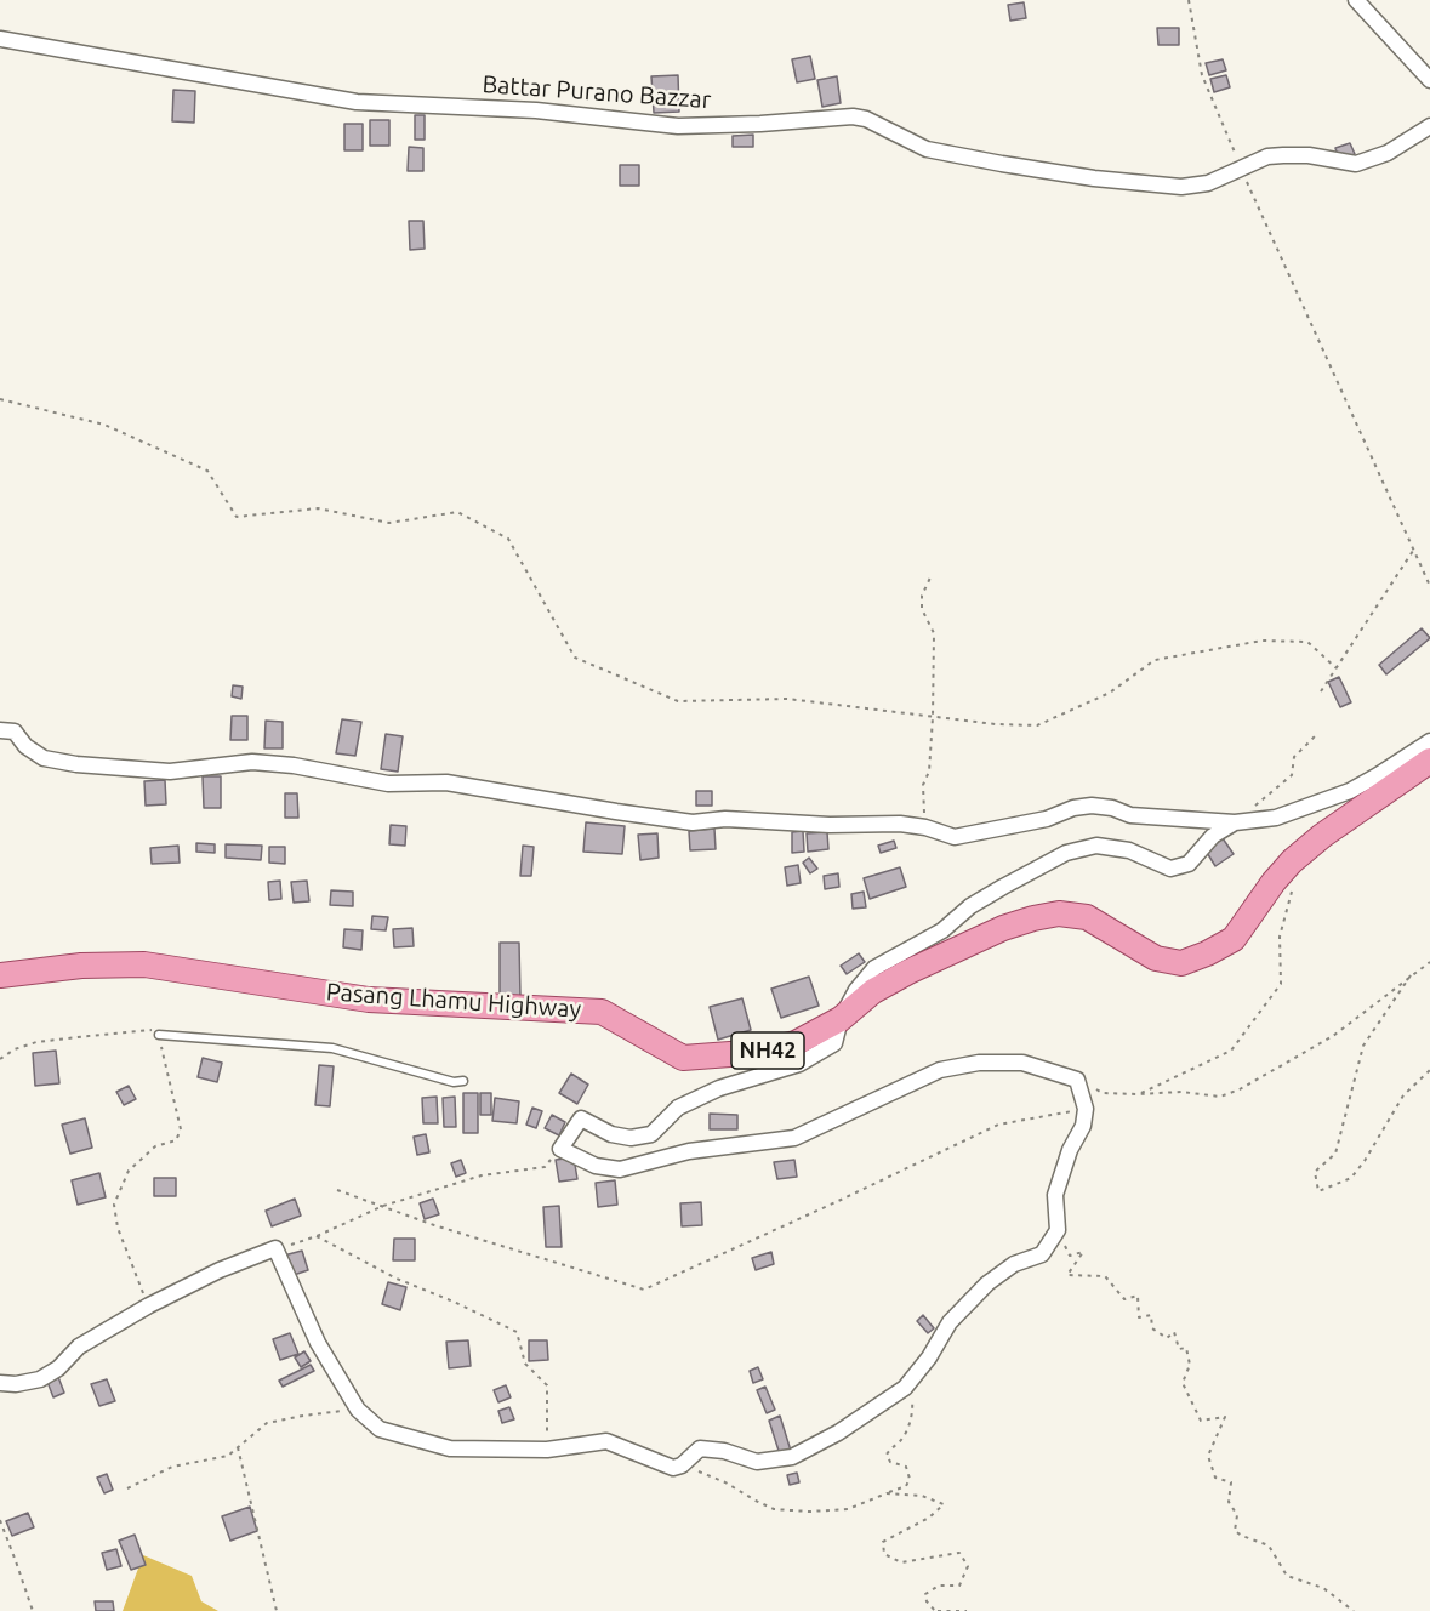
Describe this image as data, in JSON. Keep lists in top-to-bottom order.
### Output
{
  "streets": {
    "main road": ["Pasang Lhamu Highway", "NH42"],
    "street": ["Battar Purano Bazzar"]
  }
}
